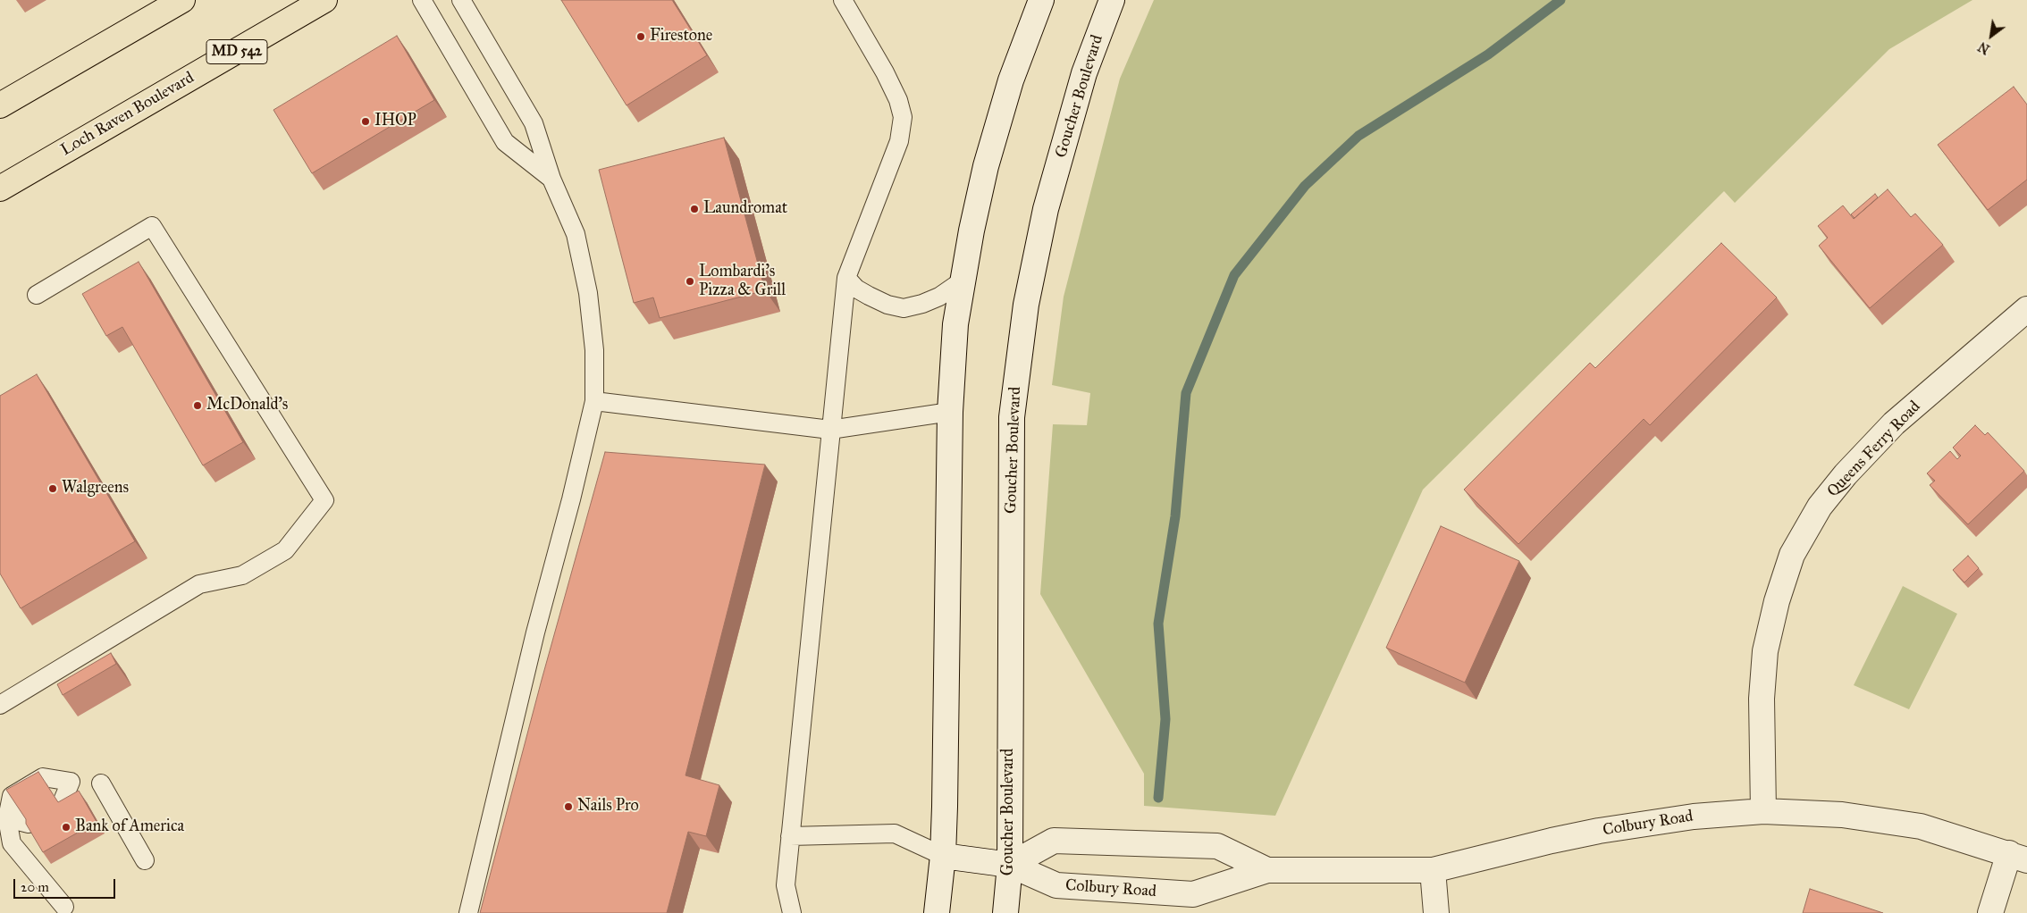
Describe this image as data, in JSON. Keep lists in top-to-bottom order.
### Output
{
  "streets": {
    "main road": ["MD 542", "Loch Raven Boulevard"],
    "street": ["Goucher Boulevard", "Queens Ferry Road", "Colbury Road"]
  },
  "crossings": [
    ["Goucher Boulevard", "Colbury Road"],
    ["Queens Ferry Road", "Colbury Road"]
  ],
  "places": [
    "Firestone",
    "IHOP",
    "Laundromat",
    "Lombardi’s Pizza & Grill",
    "McDonald's",
    "Walgreens",
    "Nails Pro",
    "Bank of America"
  ],
  "scale_bar": "20 m",
  "north": "bottom left"
}
